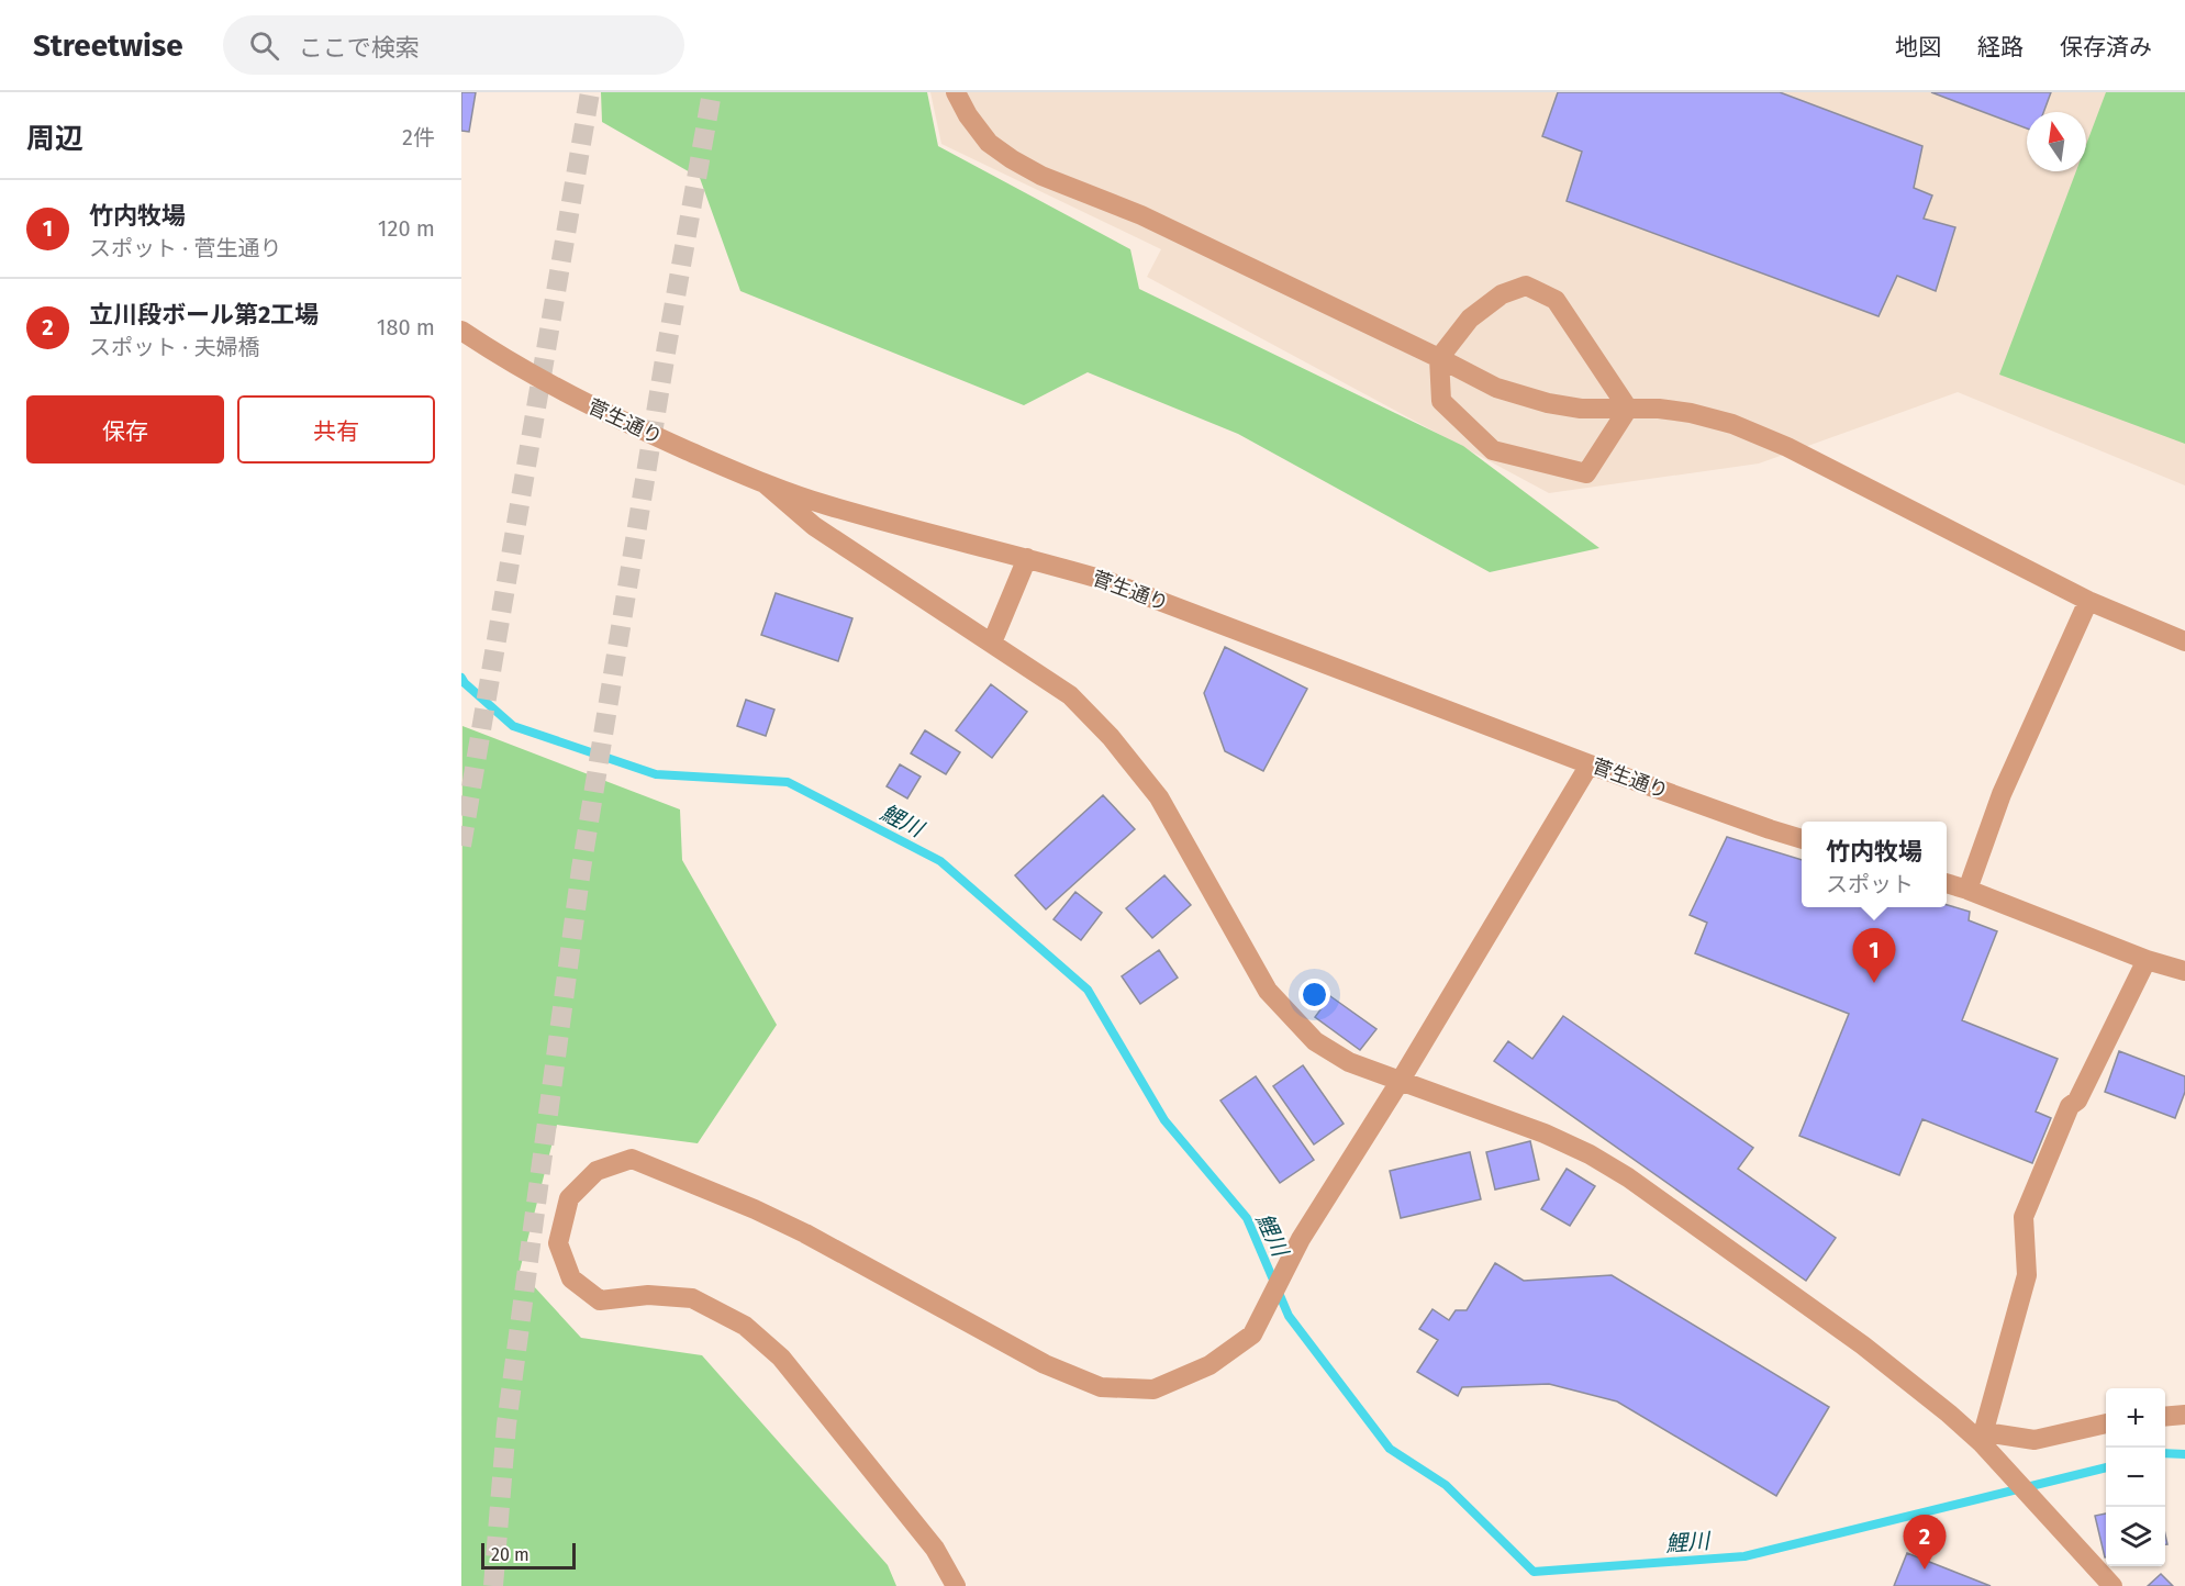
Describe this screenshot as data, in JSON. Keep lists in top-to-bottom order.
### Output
{
  "streets": {
    "street": ["菅生通り"]
  },
  "water": ["鯉川"],
  "scale_bar": "20 m",
  "north": "top",
  "page": {
    "header": "Streetwise",
    "search": "ここで検索",
    "nav": ["地図", "経路", "保存済み"],
    "heading": ["周辺", "2件"],
    "list": [
      {
        "mark": "1",
        "name": "竹内牧場",
        "note": "スポット · 菅生通り",
        "value": "120 m"
      },
      {
        "mark": "2",
        "name": "立川段ボール第2工場",
        "note": "スポット · 夫婦橋",
        "value": "180 m"
      }
    ],
    "buttons": ["保存", "共有"],
    "popup": ["竹内牧場", "スポット"],
    "pins": ["1", "2"],
    "map_buttons": ["+", "−"],
    "scale": "20 m"
  }
}
